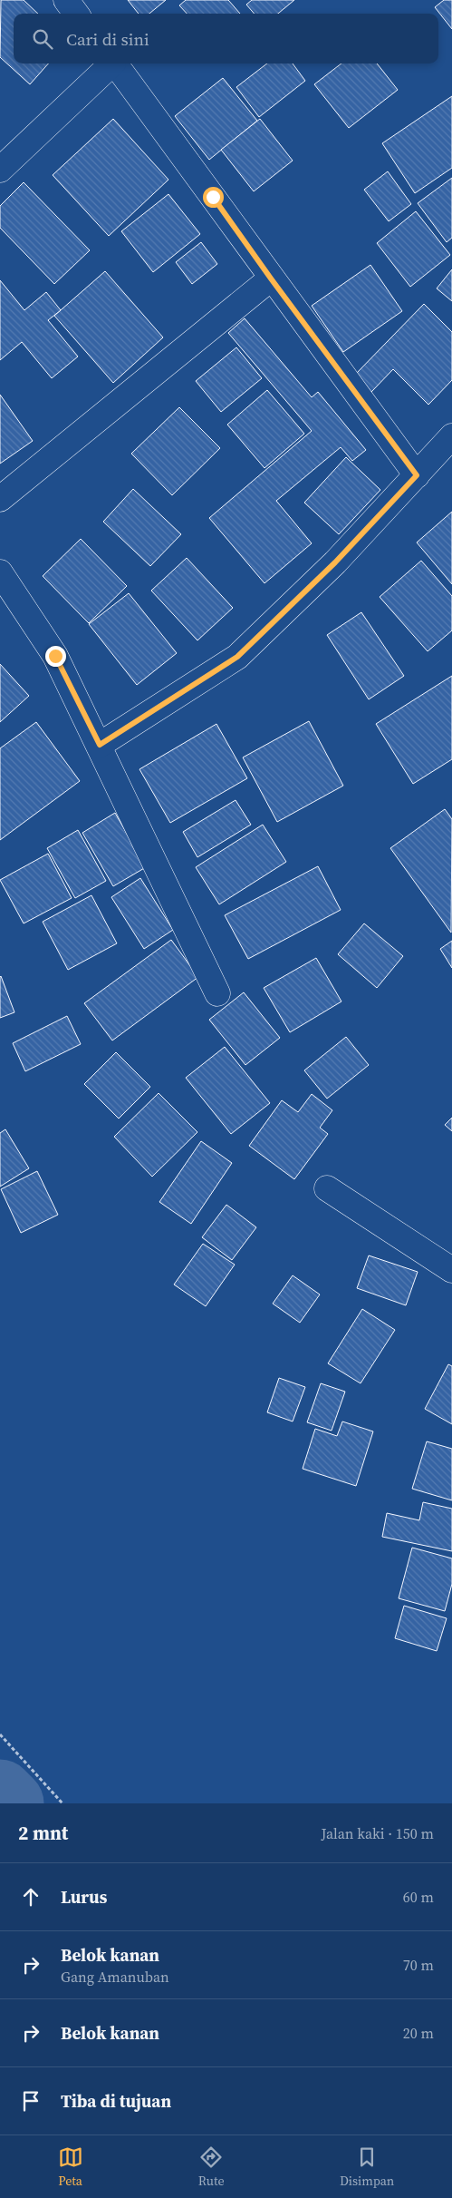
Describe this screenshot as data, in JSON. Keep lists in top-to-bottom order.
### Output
{
  "page": {
    "search": "Cari di sini",
    "heading": ["2 mnt", "Jalan kaki · 150 m"],
    "list": [
      ["Lurus", "60 m"],
      ["Belok kanan", "Gang Amanuban", "70 m"],
      ["Belok kanan", "20 m"],
      "Tiba di tujuan"
    ],
    "nav": ["Peta", "Rute", "Disimpan"]
  }
}
